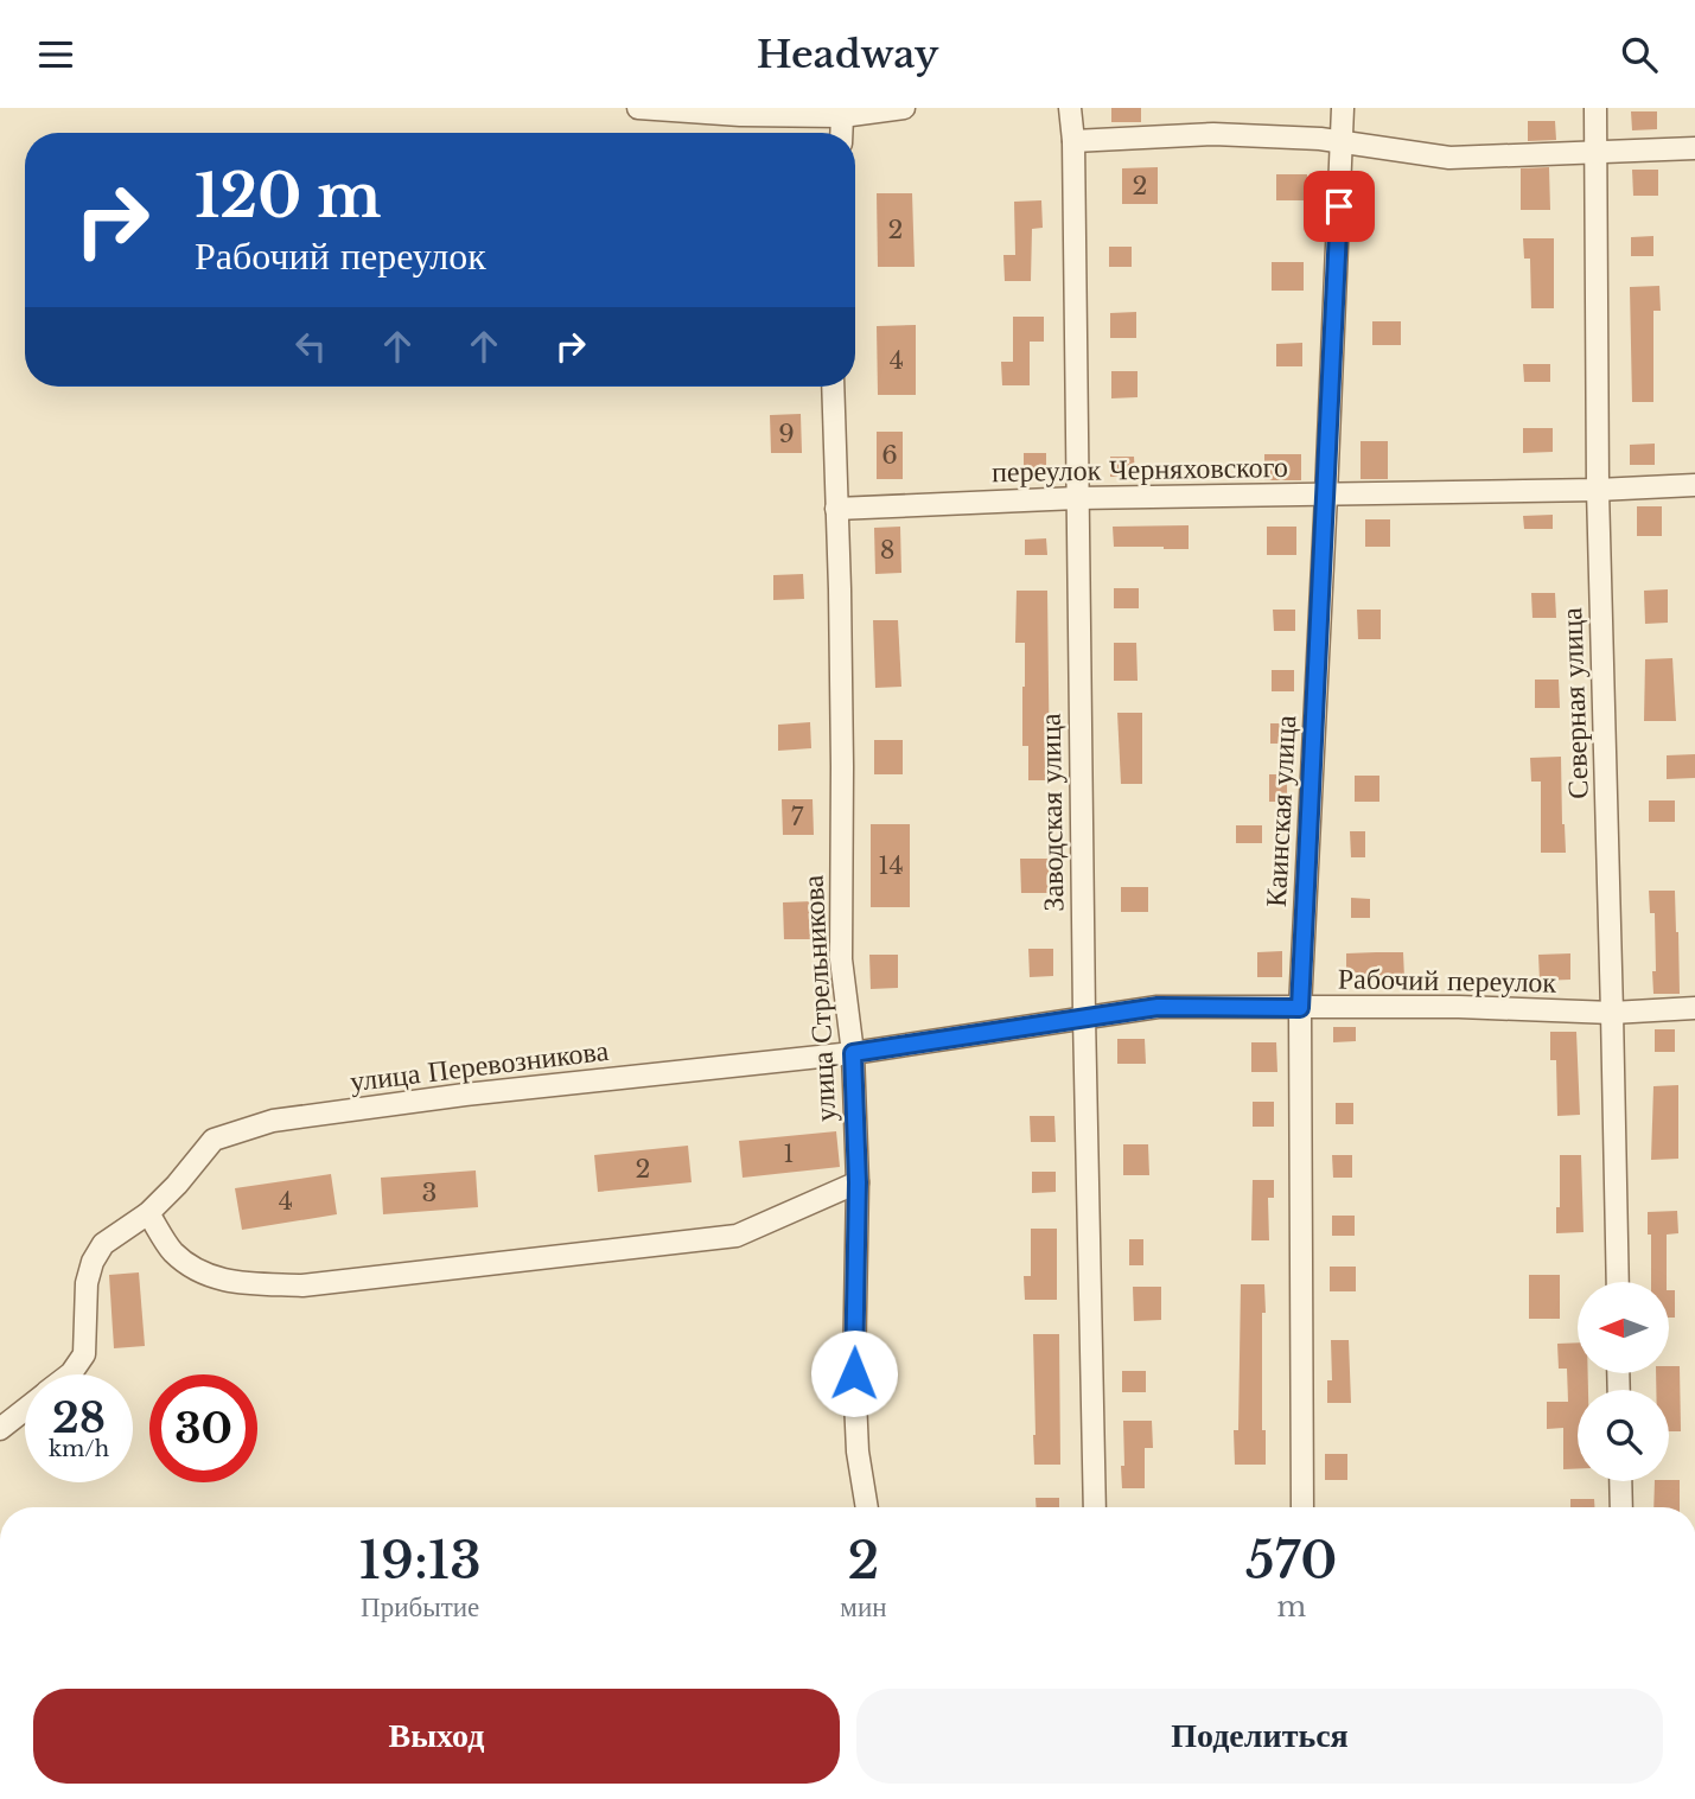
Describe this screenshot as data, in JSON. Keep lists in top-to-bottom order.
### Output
{
  "streets": {
    "street": [
      "переулок Черняховского",
      "Северная улица",
      "Каинская улица",
      "Заводская улица",
      "Рабочий переулок",
      "улица Стрельникова",
      "улица Перевозникова"
    ]
  },
  "crossings": [
    ["переулок Черняховского", "Северная улица"],
    ["переулок Черняховского", "Каинская улица"],
    ["переулок Черняховского", "Заводская улица"],
    ["переулок Черняховского", "улица Стрельникова"],
    ["Северная улица", "Рабочий переулок"],
    ["Каинская улица", "Рабочий переулок"],
    ["Заводская улица", "Рабочий переулок"],
    ["Рабочий переулок", "улица Стрельникова"],
    ["Рабочий переулок", "улица Перевозникова"],
    ["улица Стрельникова", "улица Перевозникова"]
  ],
  "house_numbers": [
    "2",
    "2",
    "4",
    "9",
    "6",
    "8",
    "7",
    "14",
    "1",
    "2",
    "3",
    "4"
  ],
  "north": "left",
  "page": {
    "header": "Headway",
    "turn": ["120 m", "Рабочий переулок"],
    "speed": "28 km/h",
    "limit": "30",
    "eta": [
      "19:13",
      "Прибытие",
      "2",
      "мин",
      "570",
      "m"
    ],
    "buttons": ["Выход", "Поделиться"]
  }
}
